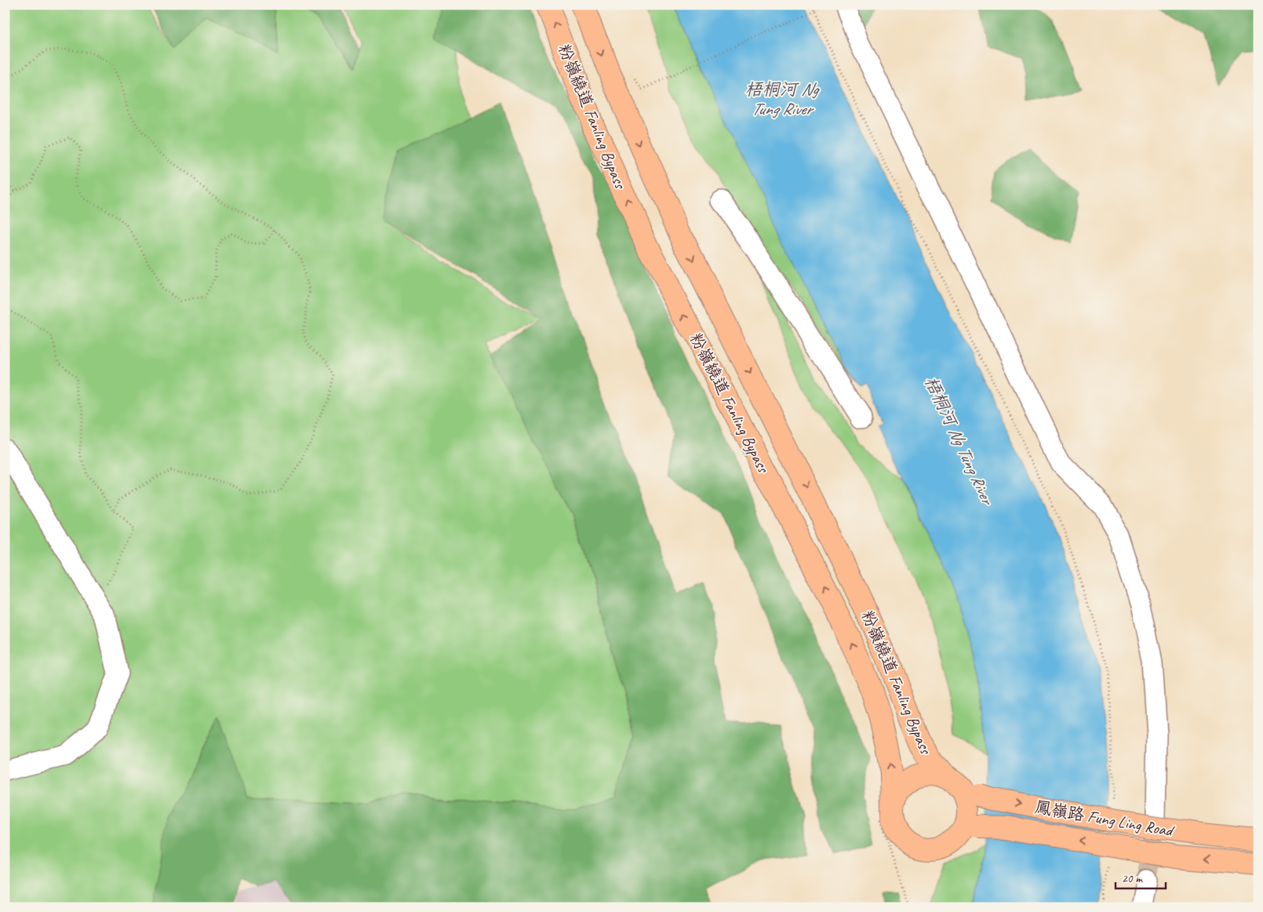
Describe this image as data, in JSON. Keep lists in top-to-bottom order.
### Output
{
  "streets": {
    "main road": ["粉嶺繞道 Fanling Bypass", "鳳嶺路 Fung Ling Road"]
  },
  "crossings": [
    ["粉嶺繞道 Fanling Bypass", "鳳嶺路 Fung Ling Road"]
  ],
  "water": ["梧桐河 Ng Tung River"],
  "scale_bar": "20 m"
}
